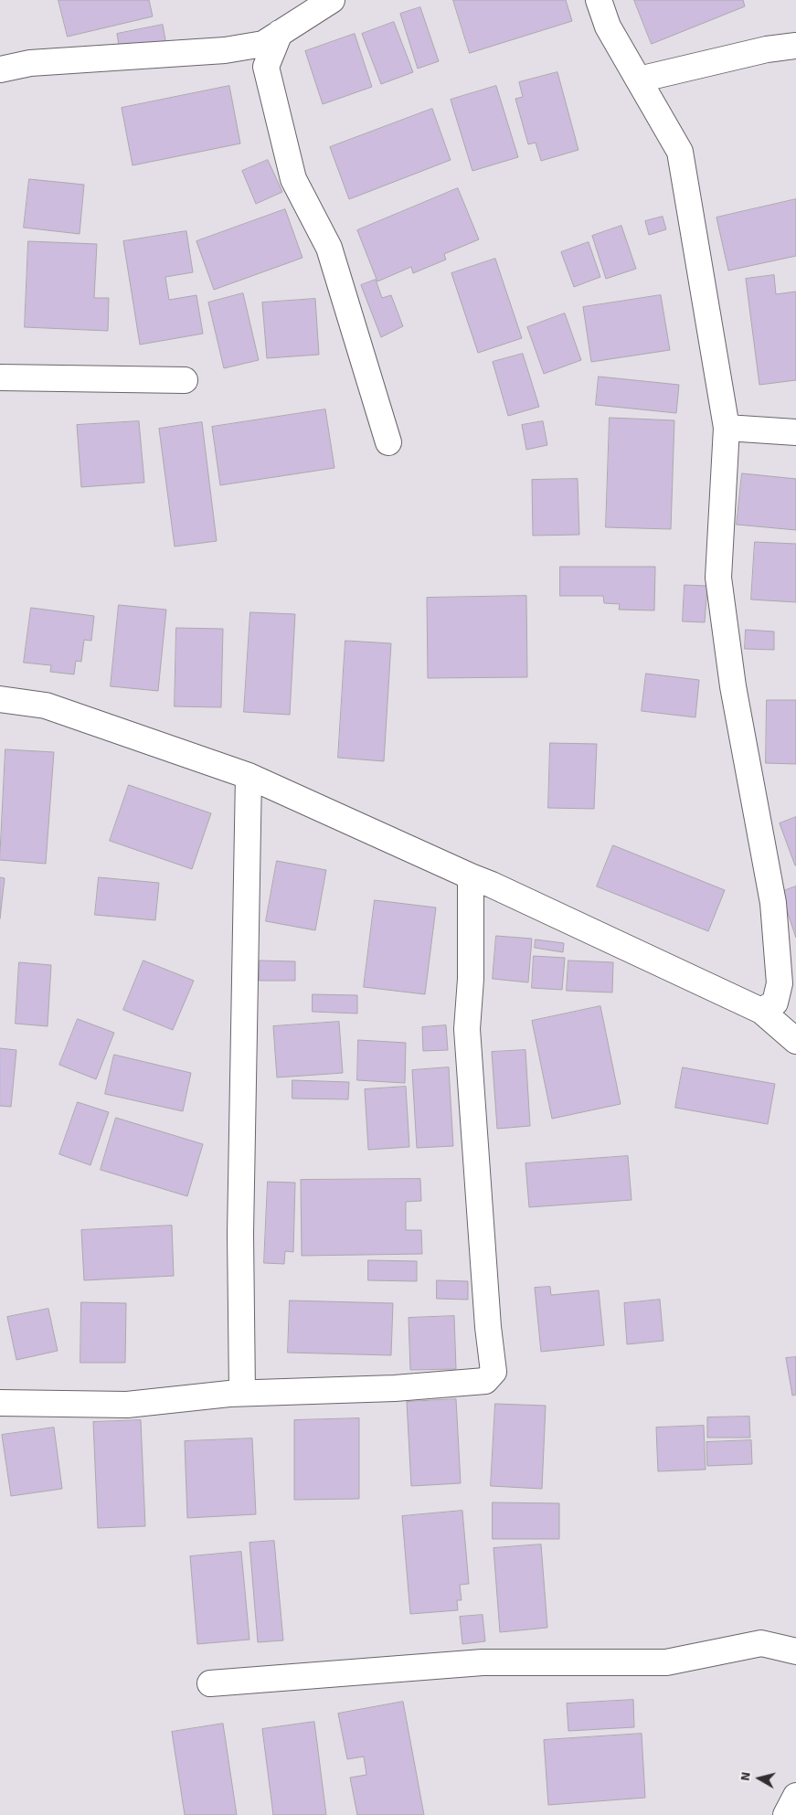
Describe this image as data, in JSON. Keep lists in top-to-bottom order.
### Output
{
  "north": "left"
}
